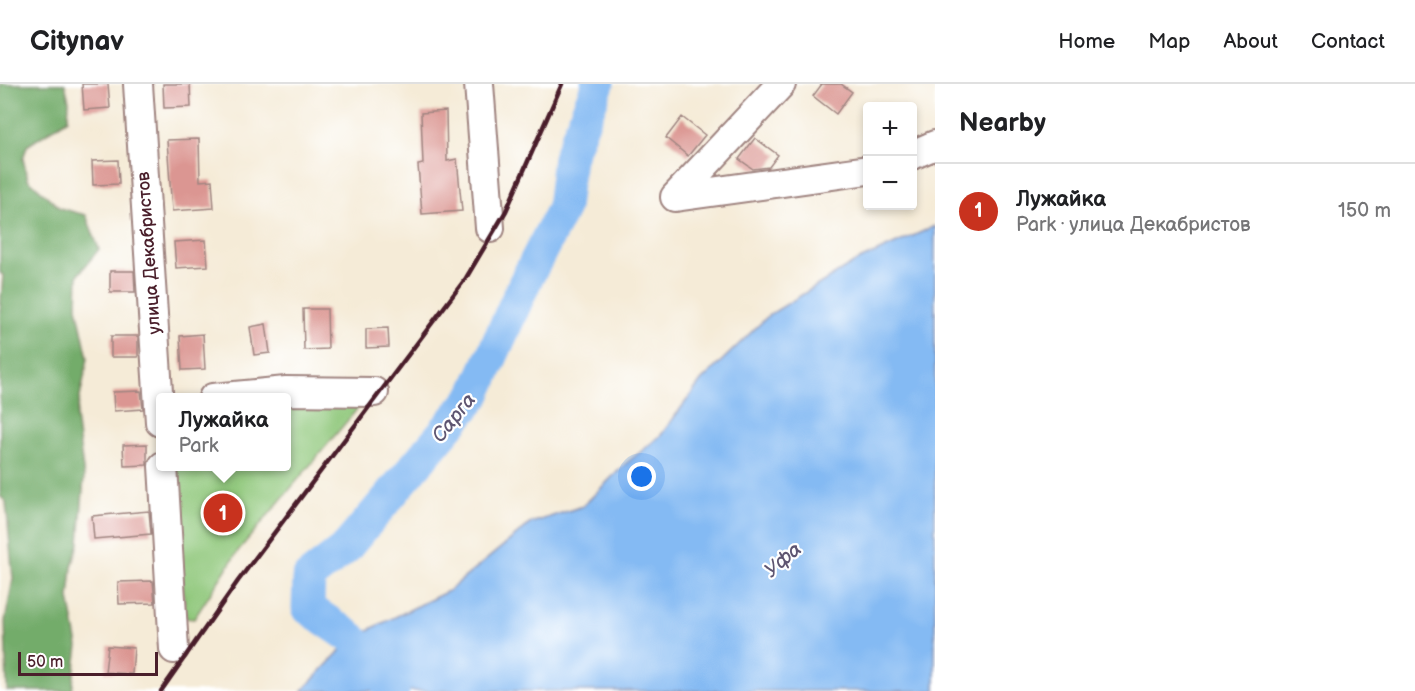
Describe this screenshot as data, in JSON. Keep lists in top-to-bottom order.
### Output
{
  "streets": {
    "street": ["улица Декабристов"]
  },
  "water": ["Сарга", "Уфа"],
  "scale_bar": "50 m",
  "page": {
    "header": "Citynav",
    "nav": [
      "Home",
      "Map",
      "About",
      "Contact"
    ],
    "heading": "Nearby",
    "map_buttons": ["+", "−"],
    "list": [
      {
        "mark": "1",
        "name": "Лужайка",
        "note": "Park · улица Декабристов",
        "value": "150 m"
      }
    ],
    "popup": ["Лужайка", "Park"],
    "pins": "1",
    "scale": "50 m"
  }
}
